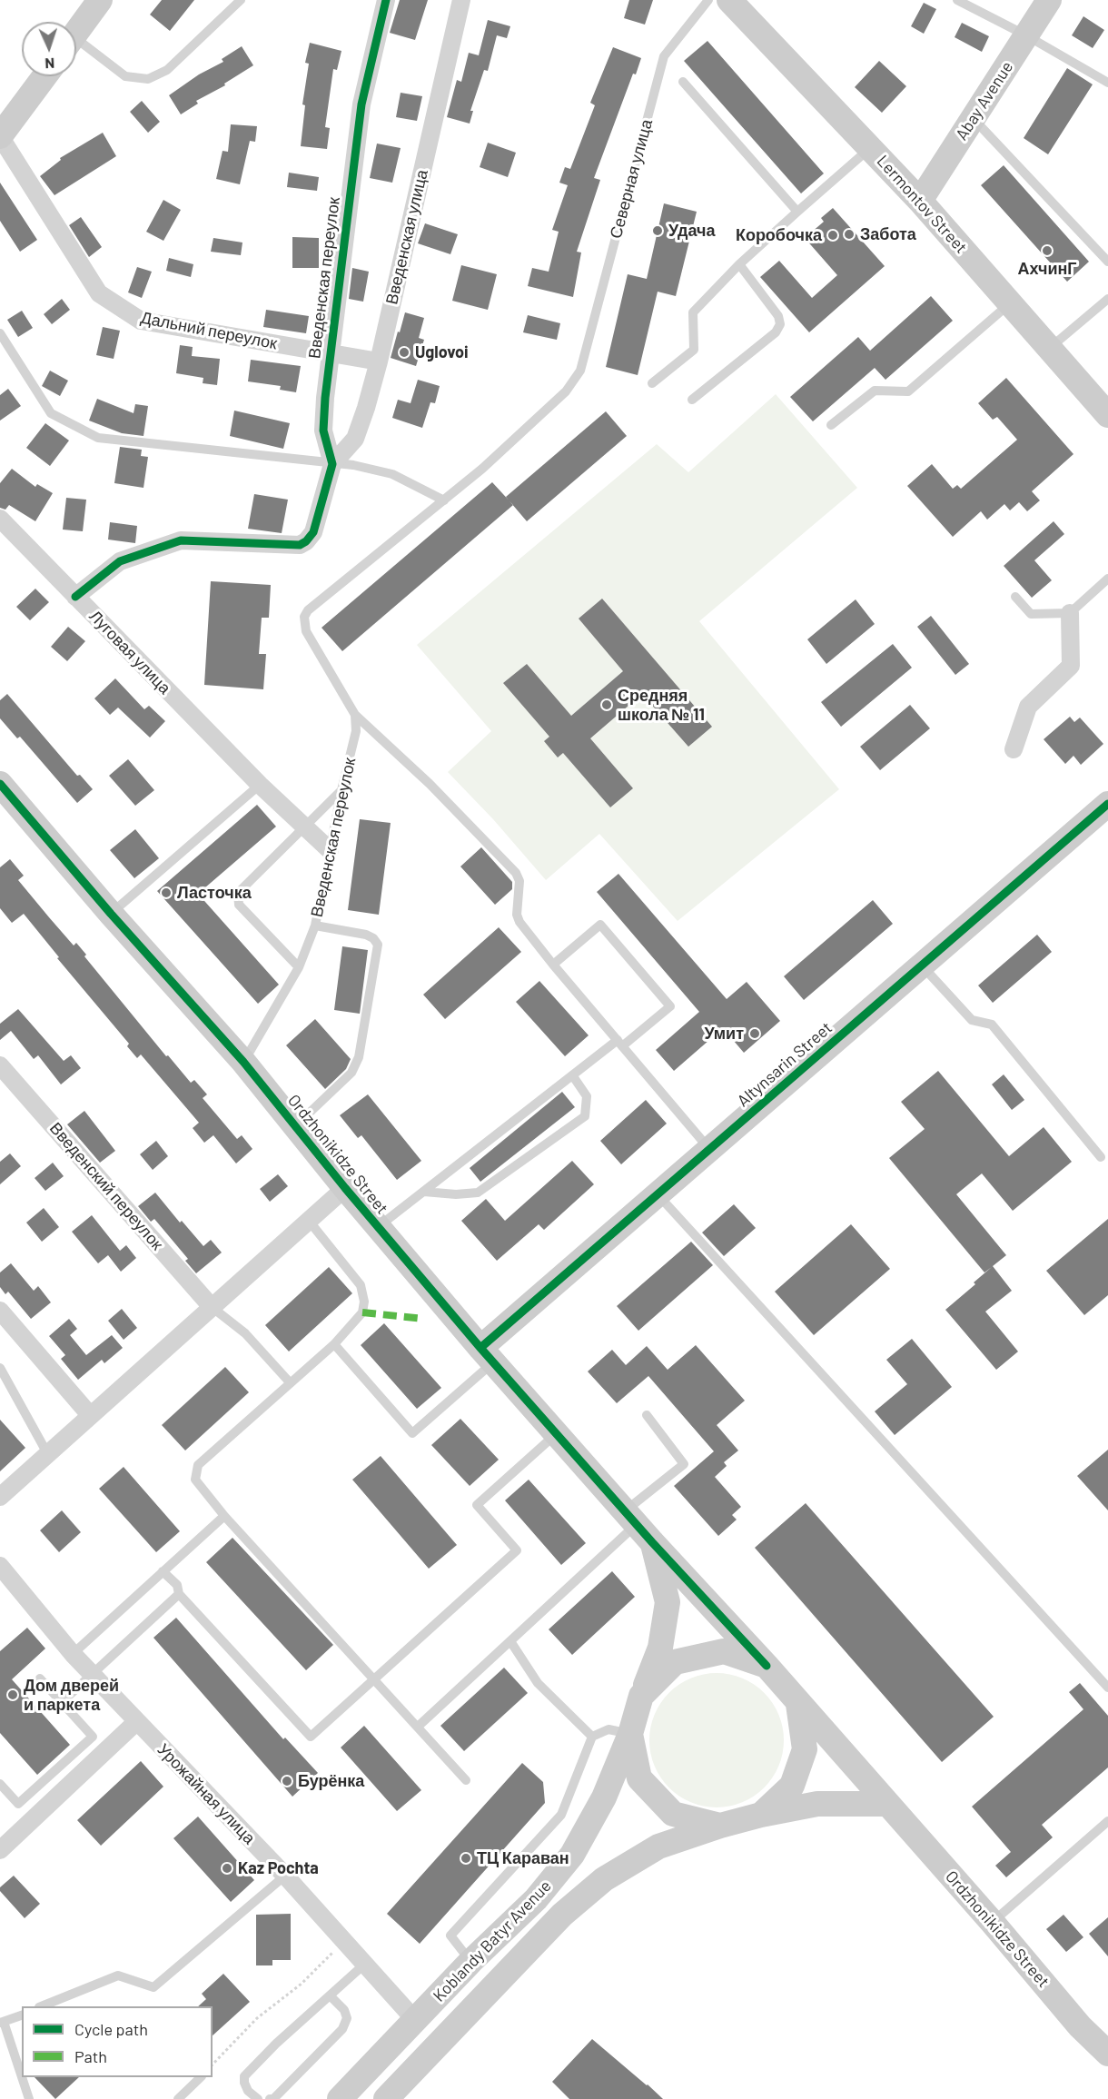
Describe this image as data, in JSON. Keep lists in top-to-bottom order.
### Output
{
  "streets": {
    "street": [
      "Abay Avenue",
      "Lermontov Street",
      "Введенская улица",
      "Введенская переулок",
      "Дальний переулок",
      "Луговая улица",
      "Altynsarin Street",
      "Ordzhonikidze Street",
      "Введенский переулок",
      "Урожайная улица",
      "Koblandy Batyr Avenue"
    ],
    "lane": ["Северная улица"]
  },
  "crossings": [
    ["Abay Avenue", "Lermontov Street"],
    ["Введенская улица", "Введенская переулок"],
    ["Введенская улица", "Дальний переулок"],
    ["Введенская переулок", "Дальний переулок"],
    ["Введенская переулок", "Луговая улица"],
    ["Введенская переулок", "Ordzhonikidze Street"],
    ["Altynsarin Street", "Ordzhonikidze Street"],
    ["Ordzhonikidze Street", "Koblandy Batyr Avenue"],
    ["Урожайная улица", "Koblandy Batyr Avenue"]
  ],
  "places": [
    "Удача",
    "Забота",
    "Коробочка",
    "АхчинГ",
    "Uglovoi",
    "Средняя школа № 11",
    "Ласточка",
    "Умит",
    "Дом дверей и паркета",
    "Бурёнка",
    "ТЦ Караван",
    "Kaz Pochta"
  ],
  "legend": ["Cycle path", "Path"],
  "north": "bottom"
}
